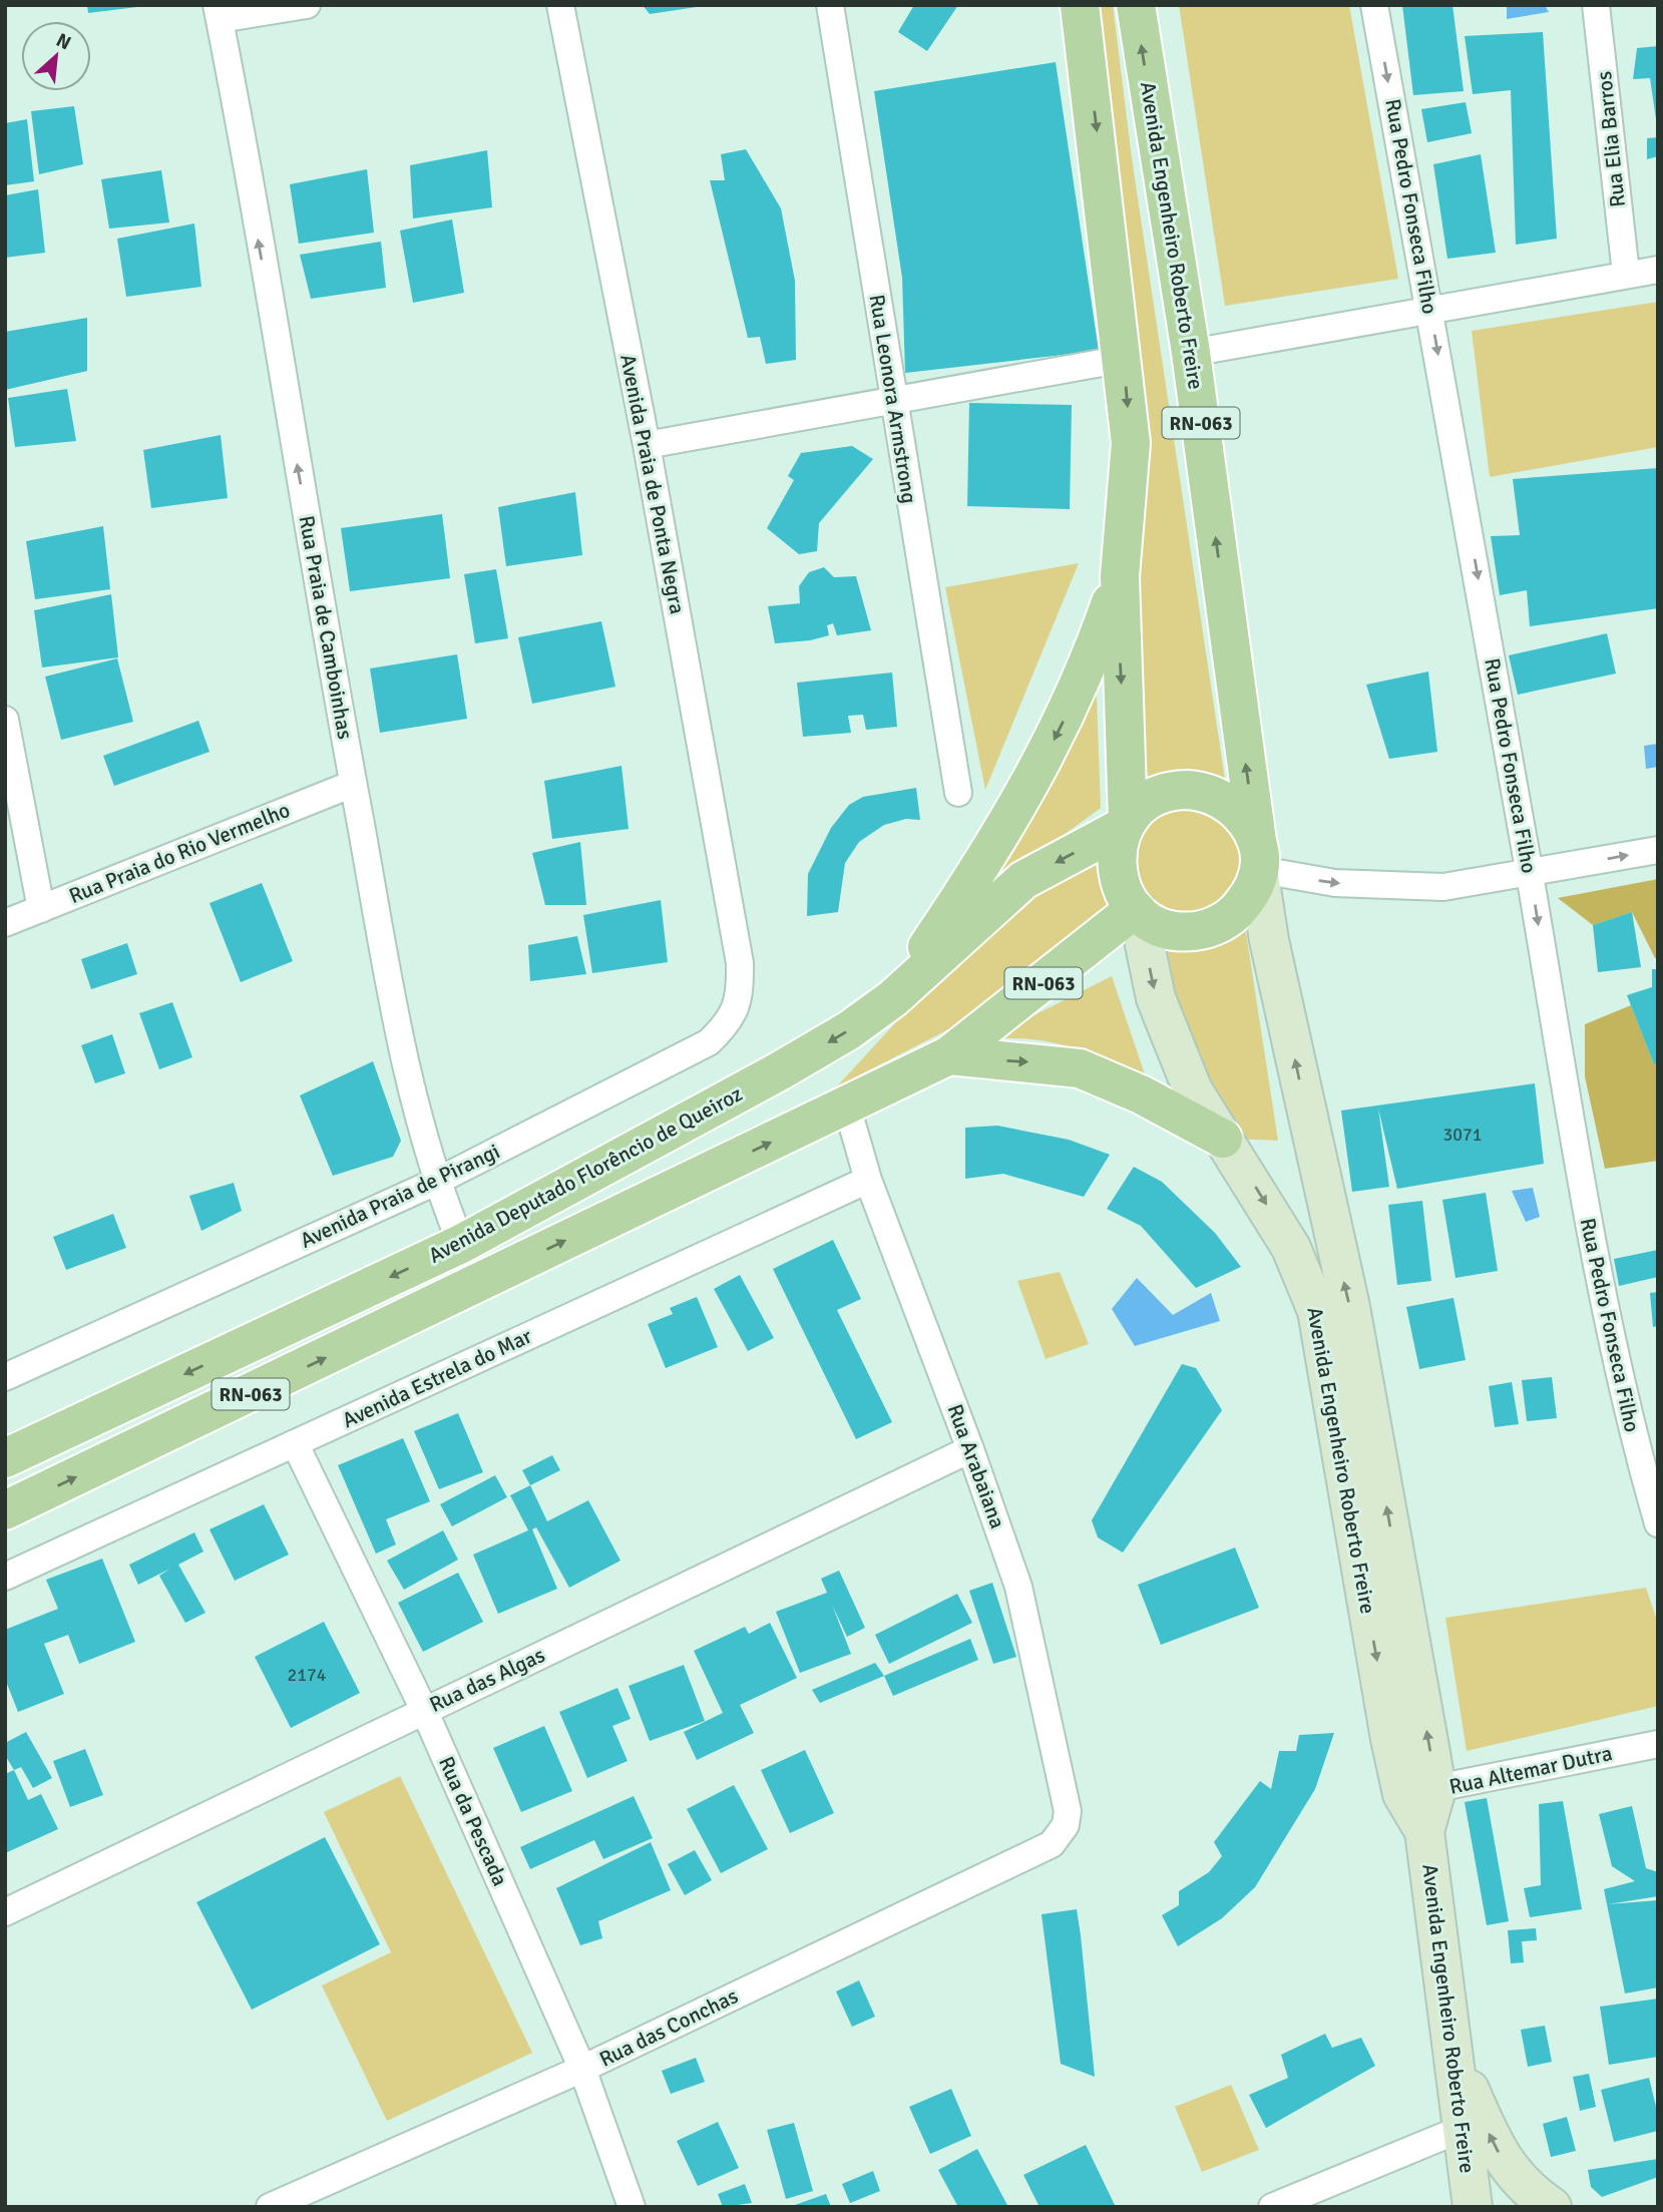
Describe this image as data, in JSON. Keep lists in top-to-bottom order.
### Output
{
  "streets": {
    "main road": ["Avenida Engenheiro Roberto Freire", "RN-063", "Avenida Deputado Florêncio de Queiroz"],
    "street": [
      "Rua Elia Barros",
      "Rua Pedro Fonseca Filho",
      "Rua Leonora Armstrong",
      "Avenida Praia de Ponta Negra",
      "Rua Praia de Camboinhas",
      "Rua Praia do Rio Vermelho",
      "Avenida Praia de Pirangi",
      "Avenida Estrela do Mar",
      "Rua Arabaiana",
      "Rua das Algas",
      "Rua Altemar Dutra",
      "Rua da Pescada",
      "Rua das Conchas"
    ]
  },
  "crossings": [
    ["Avenida Engenheiro Roberto Freire", "RN-063"],
    ["Avenida Engenheiro Roberto Freire", "Avenida Deputado Florêncio de Queiroz"],
    ["Avenida Engenheiro Roberto Freire", "Rua Altemar Dutra"],
    ["RN-063", "Avenida Deputado Florêncio de Queiroz"],
    ["Avenida Praia de Ponta Negra", "Avenida Praia de Pirangi"],
    ["Rua Praia de Camboinhas", "Rua Praia do Rio Vermelho"],
    ["Rua Praia de Camboinhas", "Avenida Deputado Florêncio de Queiroz"],
    ["Rua Praia de Camboinhas", "Avenida Praia de Pirangi"],
    ["Avenida Deputado Florêncio de Queiroz", "Rua Arabaiana"],
    ["Avenida Estrela do Mar", "Rua Arabaiana"],
    ["Avenida Estrela do Mar", "Rua da Pescada"],
    ["Rua Arabaiana", "Rua das Algas"],
    ["Rua Arabaiana", "Rua das Conchas"],
    ["Rua das Algas", "Rua da Pescada"],
    ["Rua da Pescada", "Rua das Conchas"]
  ],
  "one_way": ["Rua Pedro Fonseca Filho", "Rua Praia de Camboinhas"],
  "house_numbers": ["3071", "2174"],
  "north": "top right"
}
